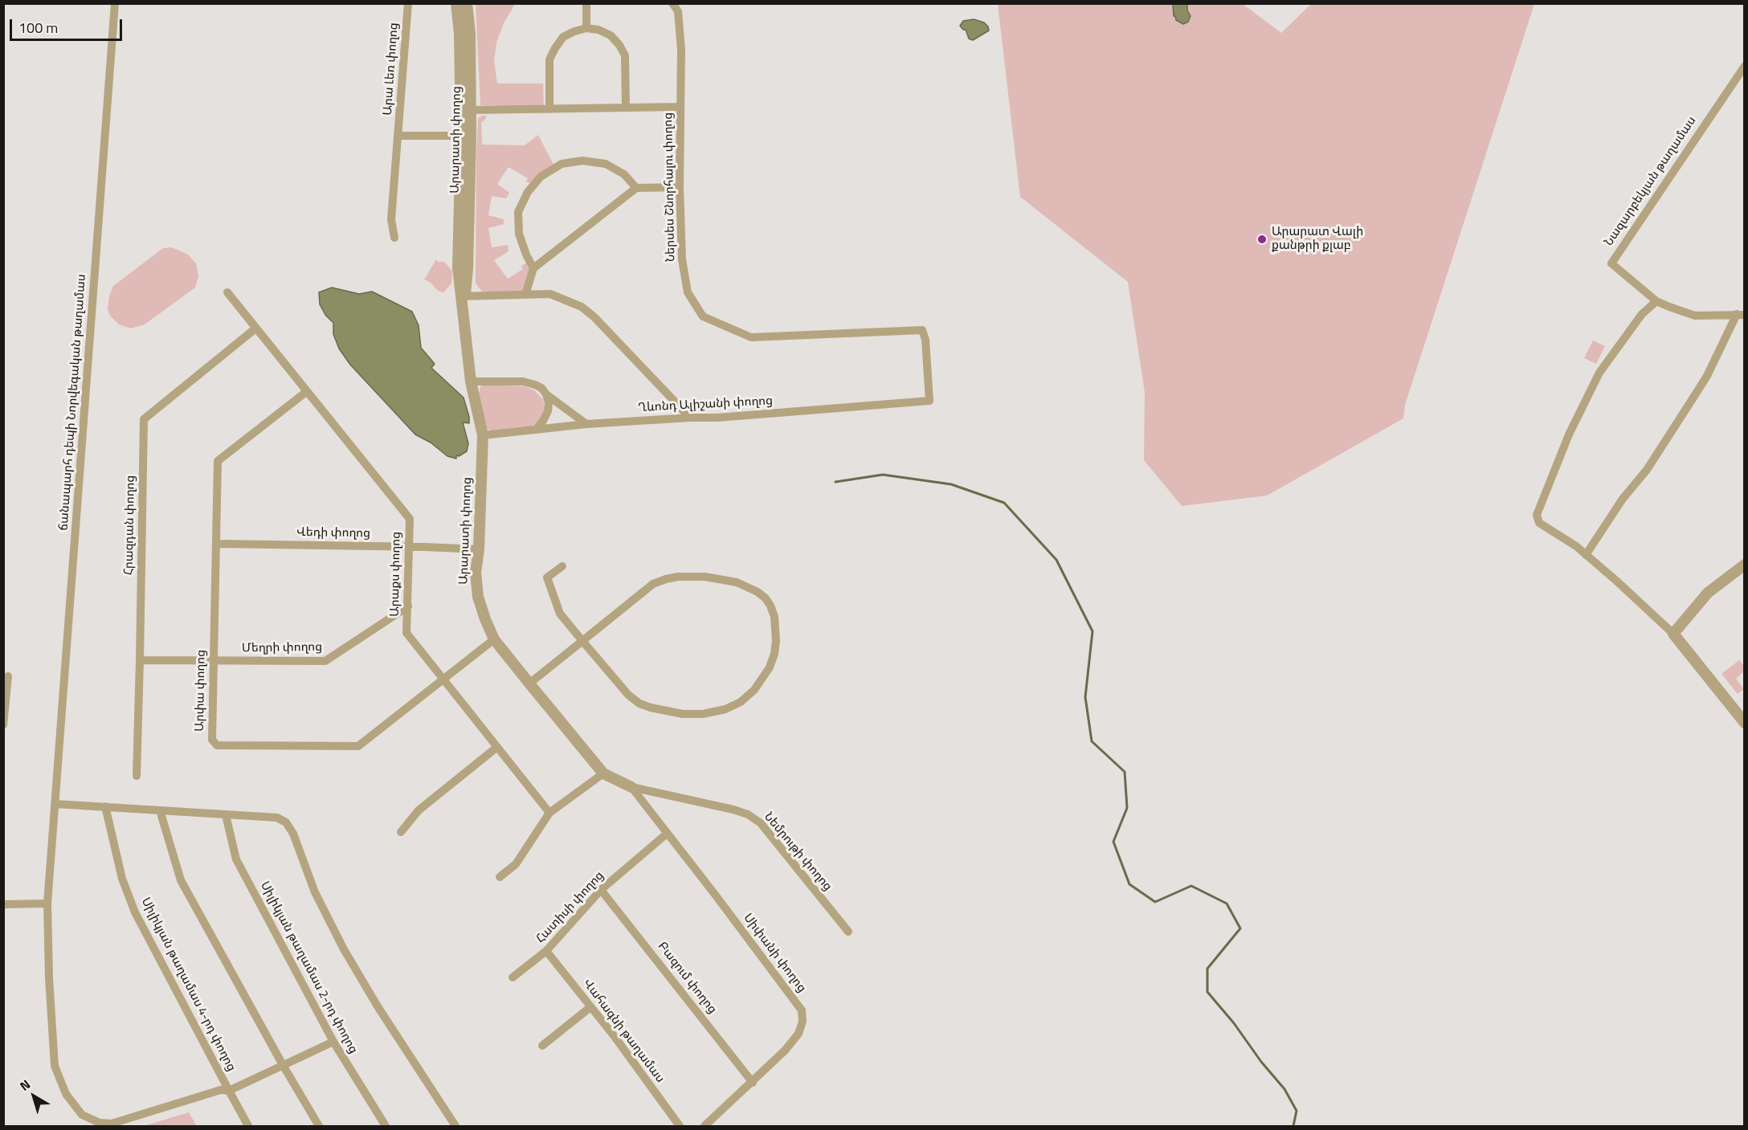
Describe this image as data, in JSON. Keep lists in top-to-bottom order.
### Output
{
  "streets": {
    "street": [
      "Արա Լեռ փողոց",
      "Արարատի փողոց",
      "Նազարբեկյան թաղամաս",
      "Ներսես Շնորհալու փողոց",
      "ճանապարհ դեպի Նորվեգական թաղամաս",
      "Ղևոնդ Ալիշանի փողոց",
      "Հրազդան փողոց",
      "Վեդի փողոց",
      "Արաքս փողոց",
      "Մեղրի փողոց",
      "Արփա փողոց",
      "Նեմրութի փողոց",
      "Հատիսի փողոց",
      "Սիփանի փողոց",
      "Սիլիկյան թաղամաս 2-րդ փողոց",
      "Բազում փողոց",
      "Սիլիկյան թաղամաս 4-րդ փողոց",
      "Վահագնի թաղամաս"
    ]
  },
  "crossings": [
    ["Արարատի փողոց", "Ղևոնդ Ալիշանի փողոց"],
    ["Արարատի փողոց", "Վեդի փողոց"],
    ["Արարատի փողոց", "Արփա փողոց"],
    ["Արարատի փողոց", "Նեմրութի փողոց"],
    ["Արարատի փողոց", "Սիփանի փողոց"],
    ["Ներսես Շնորհալու փողոց", "Ղևոնդ Ալիշանի փողոց"],
    ["ճանապարհ դեպի Նորվեգական թաղամաս", "Սիլիկյան թաղամաս 2-րդ փողոց"],
    ["ճանապարհ դեպի Նորվեգական թաղամաս", "Սիլիկյան թաղամաս 4-րդ փողոց"],
    ["Հրազդան փողոց", "Արաքս փողոց"],
    ["Հրազդան փողոց", "Մեղրի փողոց"],
    ["Վեդի փողոց", "Արաքս փողոց"],
    ["Վեդի փողոց", "Արփա փողոց"],
    ["Արաքս փողոց", "Մեղրի փողոց"],
    ["Արաքս փողոց", "Արփա փողոց"],
    ["Մեղրի փողոց", "Արփա փողոց"],
    ["Նեմրութի փողոց", "Սիփանի փողոց"],
    ["Հատիսի փողոց", "Սիփանի փողոց"],
    ["Հատիսի փողոց", "Բազում փողոց"],
    ["Հատիսի փողոց", "Վահագնի թաղամաս"],
    ["Սիփանի փողոց", "Բազում փողոց"]
  ],
  "places": ["Արարատ Վալի քանթրի քլաբ"],
  "scale_bar": "100 m",
  "north": "top left"
}
